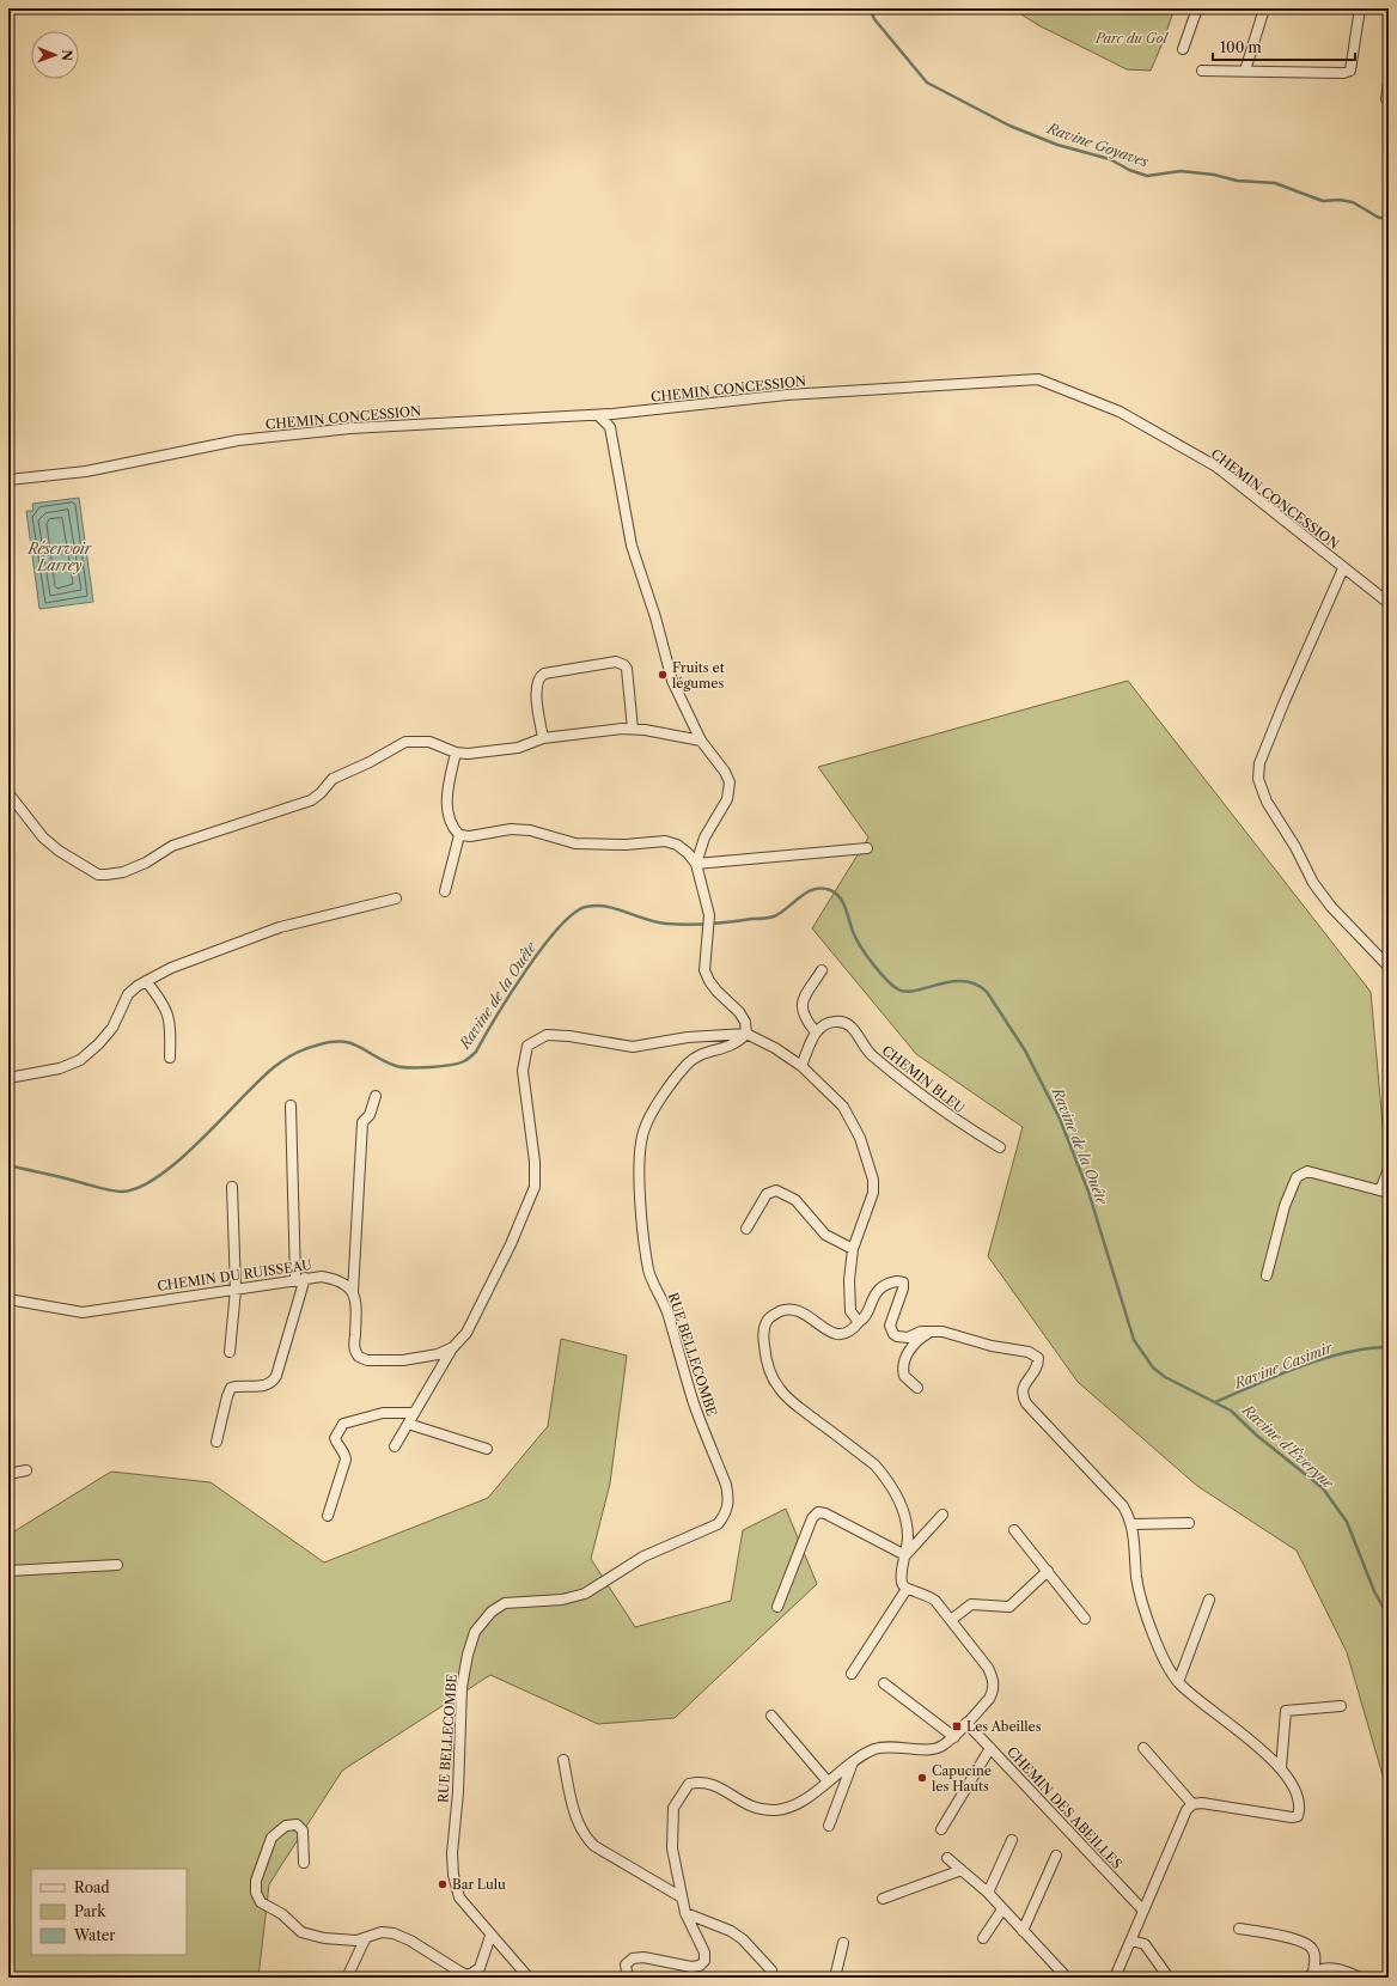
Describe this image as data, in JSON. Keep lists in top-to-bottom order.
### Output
{
  "streets": {
    "street": [
      "CHEMIN CONCESSION",
      "CHEMIN BLEU",
      "CHEMIN DU RUISSEAU",
      "RUE BELLECOMBE",
      "CHEMIN DES ABEILLES"
    ]
  },
  "water": [
    "Ravine Goyaves",
    "Réservoir Larrey",
    "Ravine de la Ouête",
    "Ravine Casimir",
    "Ravine d'Éveryne"
  ],
  "parks": ["Parc du Gol"],
  "places": {
    "other": ["Fruits et légumes", "Capucine les Hauts", "Bar Lulu"],
    "transit": ["Les Abeilles"]
  },
  "legend": ["Road", "Park", "Water"],
  "scale_bar": "100 m",
  "north": "right"
}
